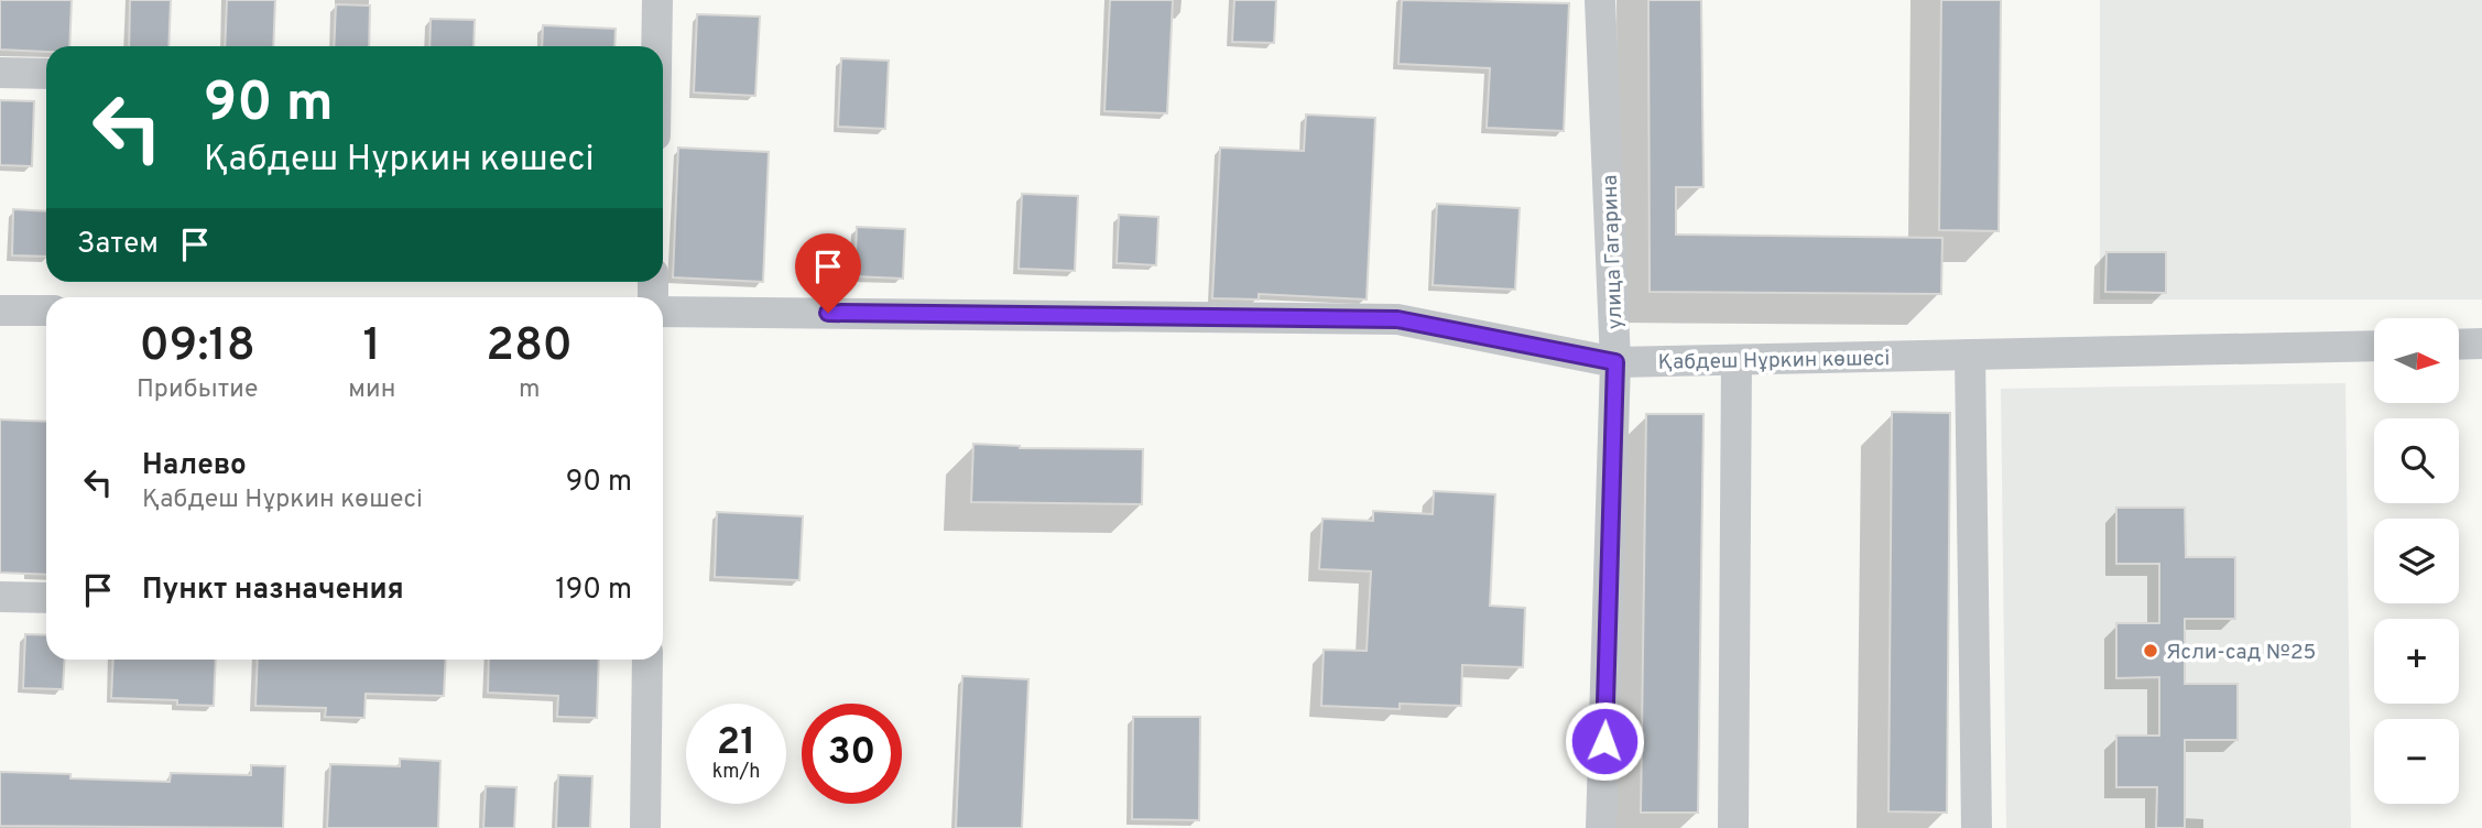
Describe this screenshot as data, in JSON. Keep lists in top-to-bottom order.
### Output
{
  "streets": {
    "street": ["улица Гагарина", "Қабдеш Нұркин көшесі"]
  },
  "crossings": [
    ["улица Гагарина", "Қабдеш Нұркин көшесі"]
  ],
  "places": ["Ясли-сад №25"],
  "north": "right",
  "page": {
    "turn": ["90 m", "Қабдеш Нұркин көшесі"],
    "then": "Затем",
    "eta": [
      "09:18",
      "Прибытие",
      "1",
      "мин",
      "280",
      "m"
    ],
    "map_buttons": ["+", "−"],
    "list": [
      {
        "name": "Налево",
        "note": "Қабдеш Нұркин көшесі",
        "value": "90 m"
      },
      {
        "name": "Пункт назначения",
        "value": "190 m"
      }
    ],
    "speed": "21 km/h",
    "limit": "30"
  }
}
